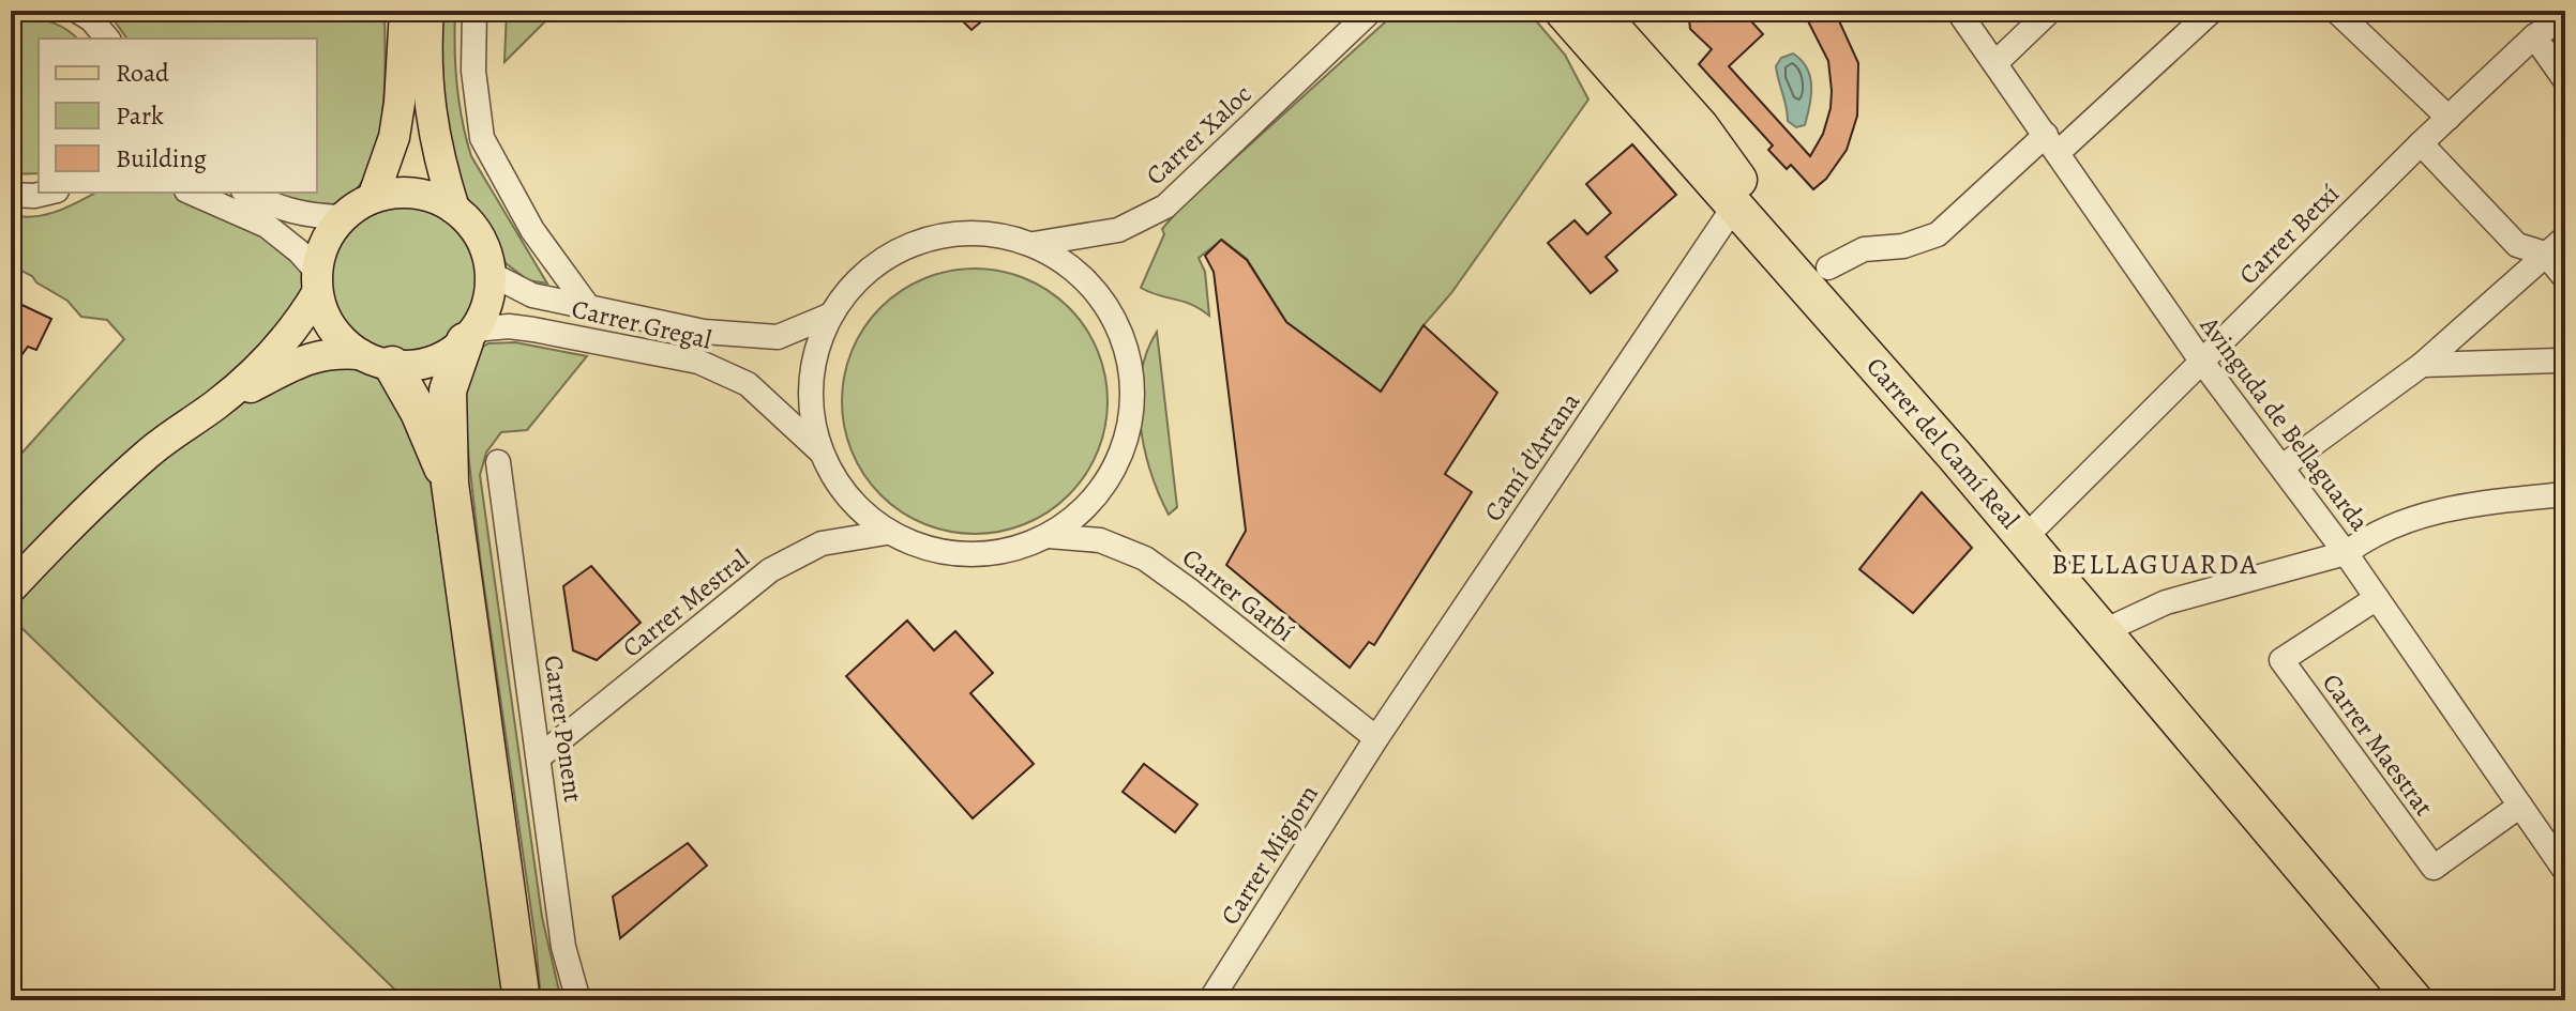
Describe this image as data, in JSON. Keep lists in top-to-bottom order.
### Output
{
  "streets": {
    "highway": ["Carrer del Camí Real"],
    "street": [
      "Carrer Xaloc",
      "Carrer Betxí",
      "Carrer Gregal",
      "Avinguda de Bellaguarda",
      "Camí d'Artana",
      "Carrer Garbí",
      "Carrer Mestral",
      "Carrer Ponent",
      "Carrer Maestrat",
      "Carrer Migjorn"
    ]
  },
  "crossings": [
    ["Carrer Betxí", "Avinguda de Bellaguarda"],
    ["Carrer Betxí", "Carrer del Camí Real"],
    ["Avinguda de Bellaguarda", "Carrer Maestrat"],
    ["Carrer del Camí Real", "Camí d'Artana"],
    ["Camí d'Artana", "Carrer Garbí"],
    ["Camí d'Artana", "Carrer Migjorn"],
    ["Carrer Garbí", "Carrer Migjorn"],
    ["Carrer Mestral", "Carrer Ponent"]
  ],
  "districts": ["BELLAGUARDA"],
  "legend": ["Road", "Park", "Building"]
}
